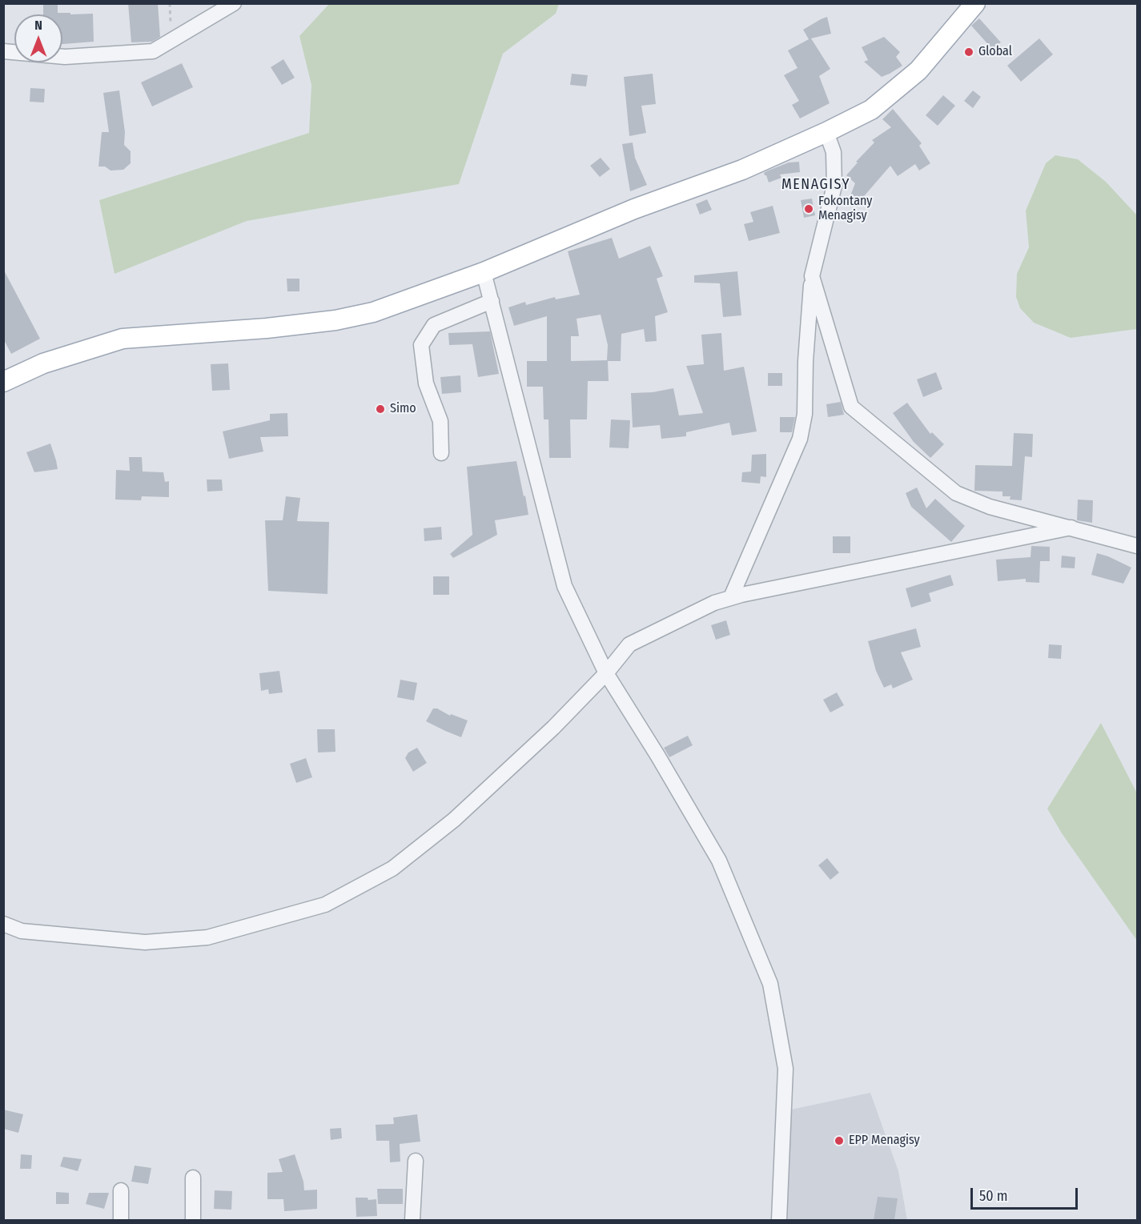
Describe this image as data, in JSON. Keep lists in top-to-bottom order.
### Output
{
  "districts": ["MENAGISY"],
  "places": [
    "Global",
    "Fokontany Menagisy",
    "Simo",
    "EPP Menagisy"
  ],
  "scale_bar": "50 m",
  "north": "top"
}
